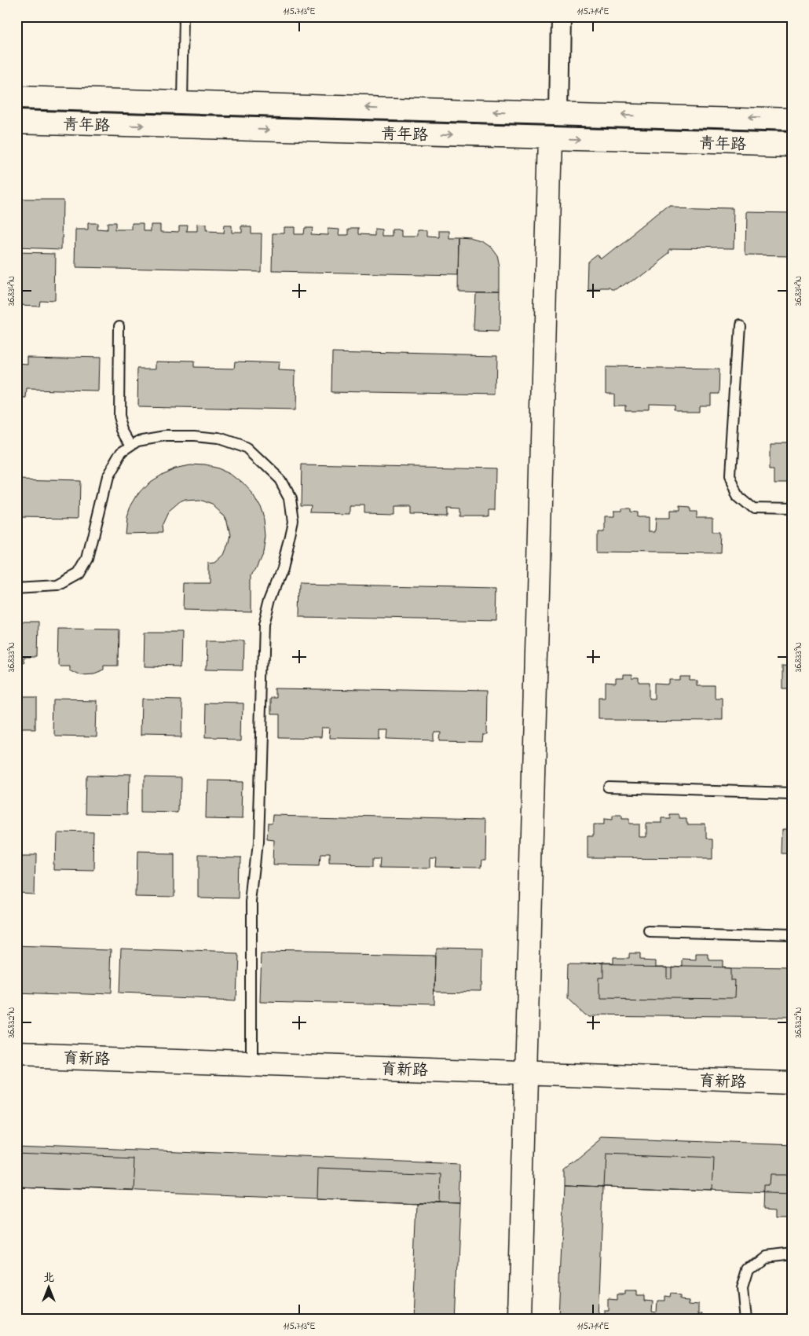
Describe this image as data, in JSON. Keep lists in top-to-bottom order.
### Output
{
  "streets": {
    "street": ["青年路", "育新路"]
  },
  "north": "top",
  "coordinates": [
    "115.713°E",
    "115.714°E",
    "36.834°N",
    "36.833°N",
    "36.832°N"
  ]
}
